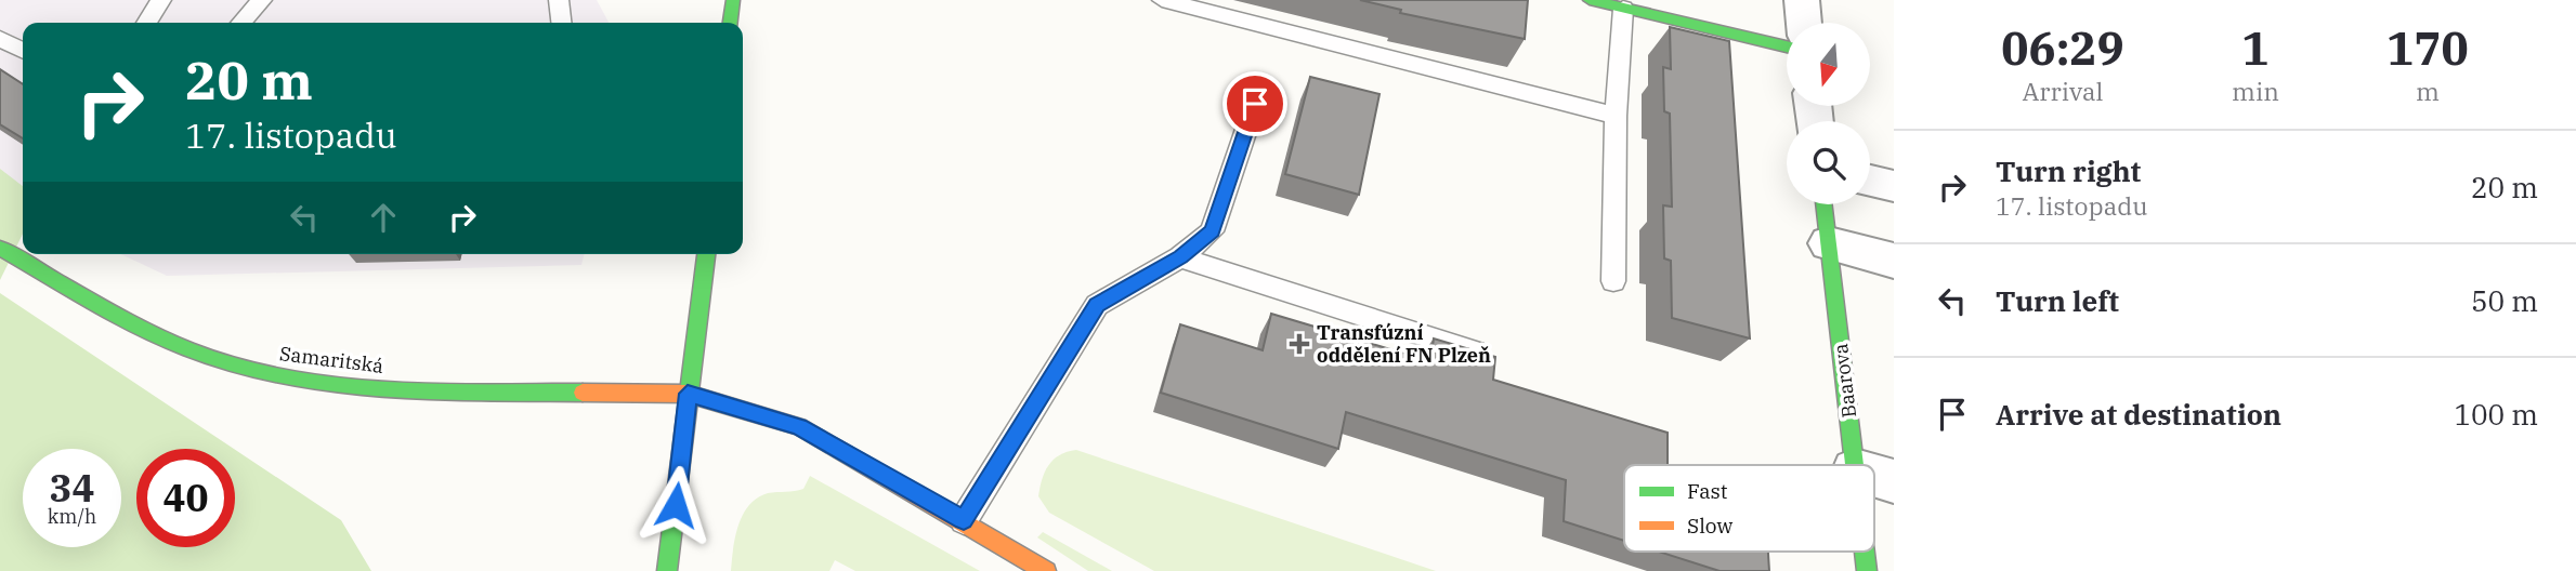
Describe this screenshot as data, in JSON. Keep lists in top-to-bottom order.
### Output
{
  "streets": {
    "main road": ["Samaritská", "Baarova"]
  },
  "places": {
    "health": ["Transfúzní oddělení FN Plzeň"]
  },
  "legend": ["Fast", "Slow"],
  "north": "bottom",
  "page": {
    "eta": [
      "06:29",
      "Arrival",
      "1",
      "min",
      "170",
      "m"
    ],
    "turn": ["20 m", "17. listopadu"],
    "list": [
      {
        "name": "Turn right",
        "note": "17. listopadu",
        "value": "20 m"
      },
      {
        "name": "Turn left",
        "value": "50 m"
      },
      {
        "name": "Arrive at destination",
        "value": "100 m"
      }
    ],
    "speed": "34 km/h",
    "limit": "40"
  }
}
